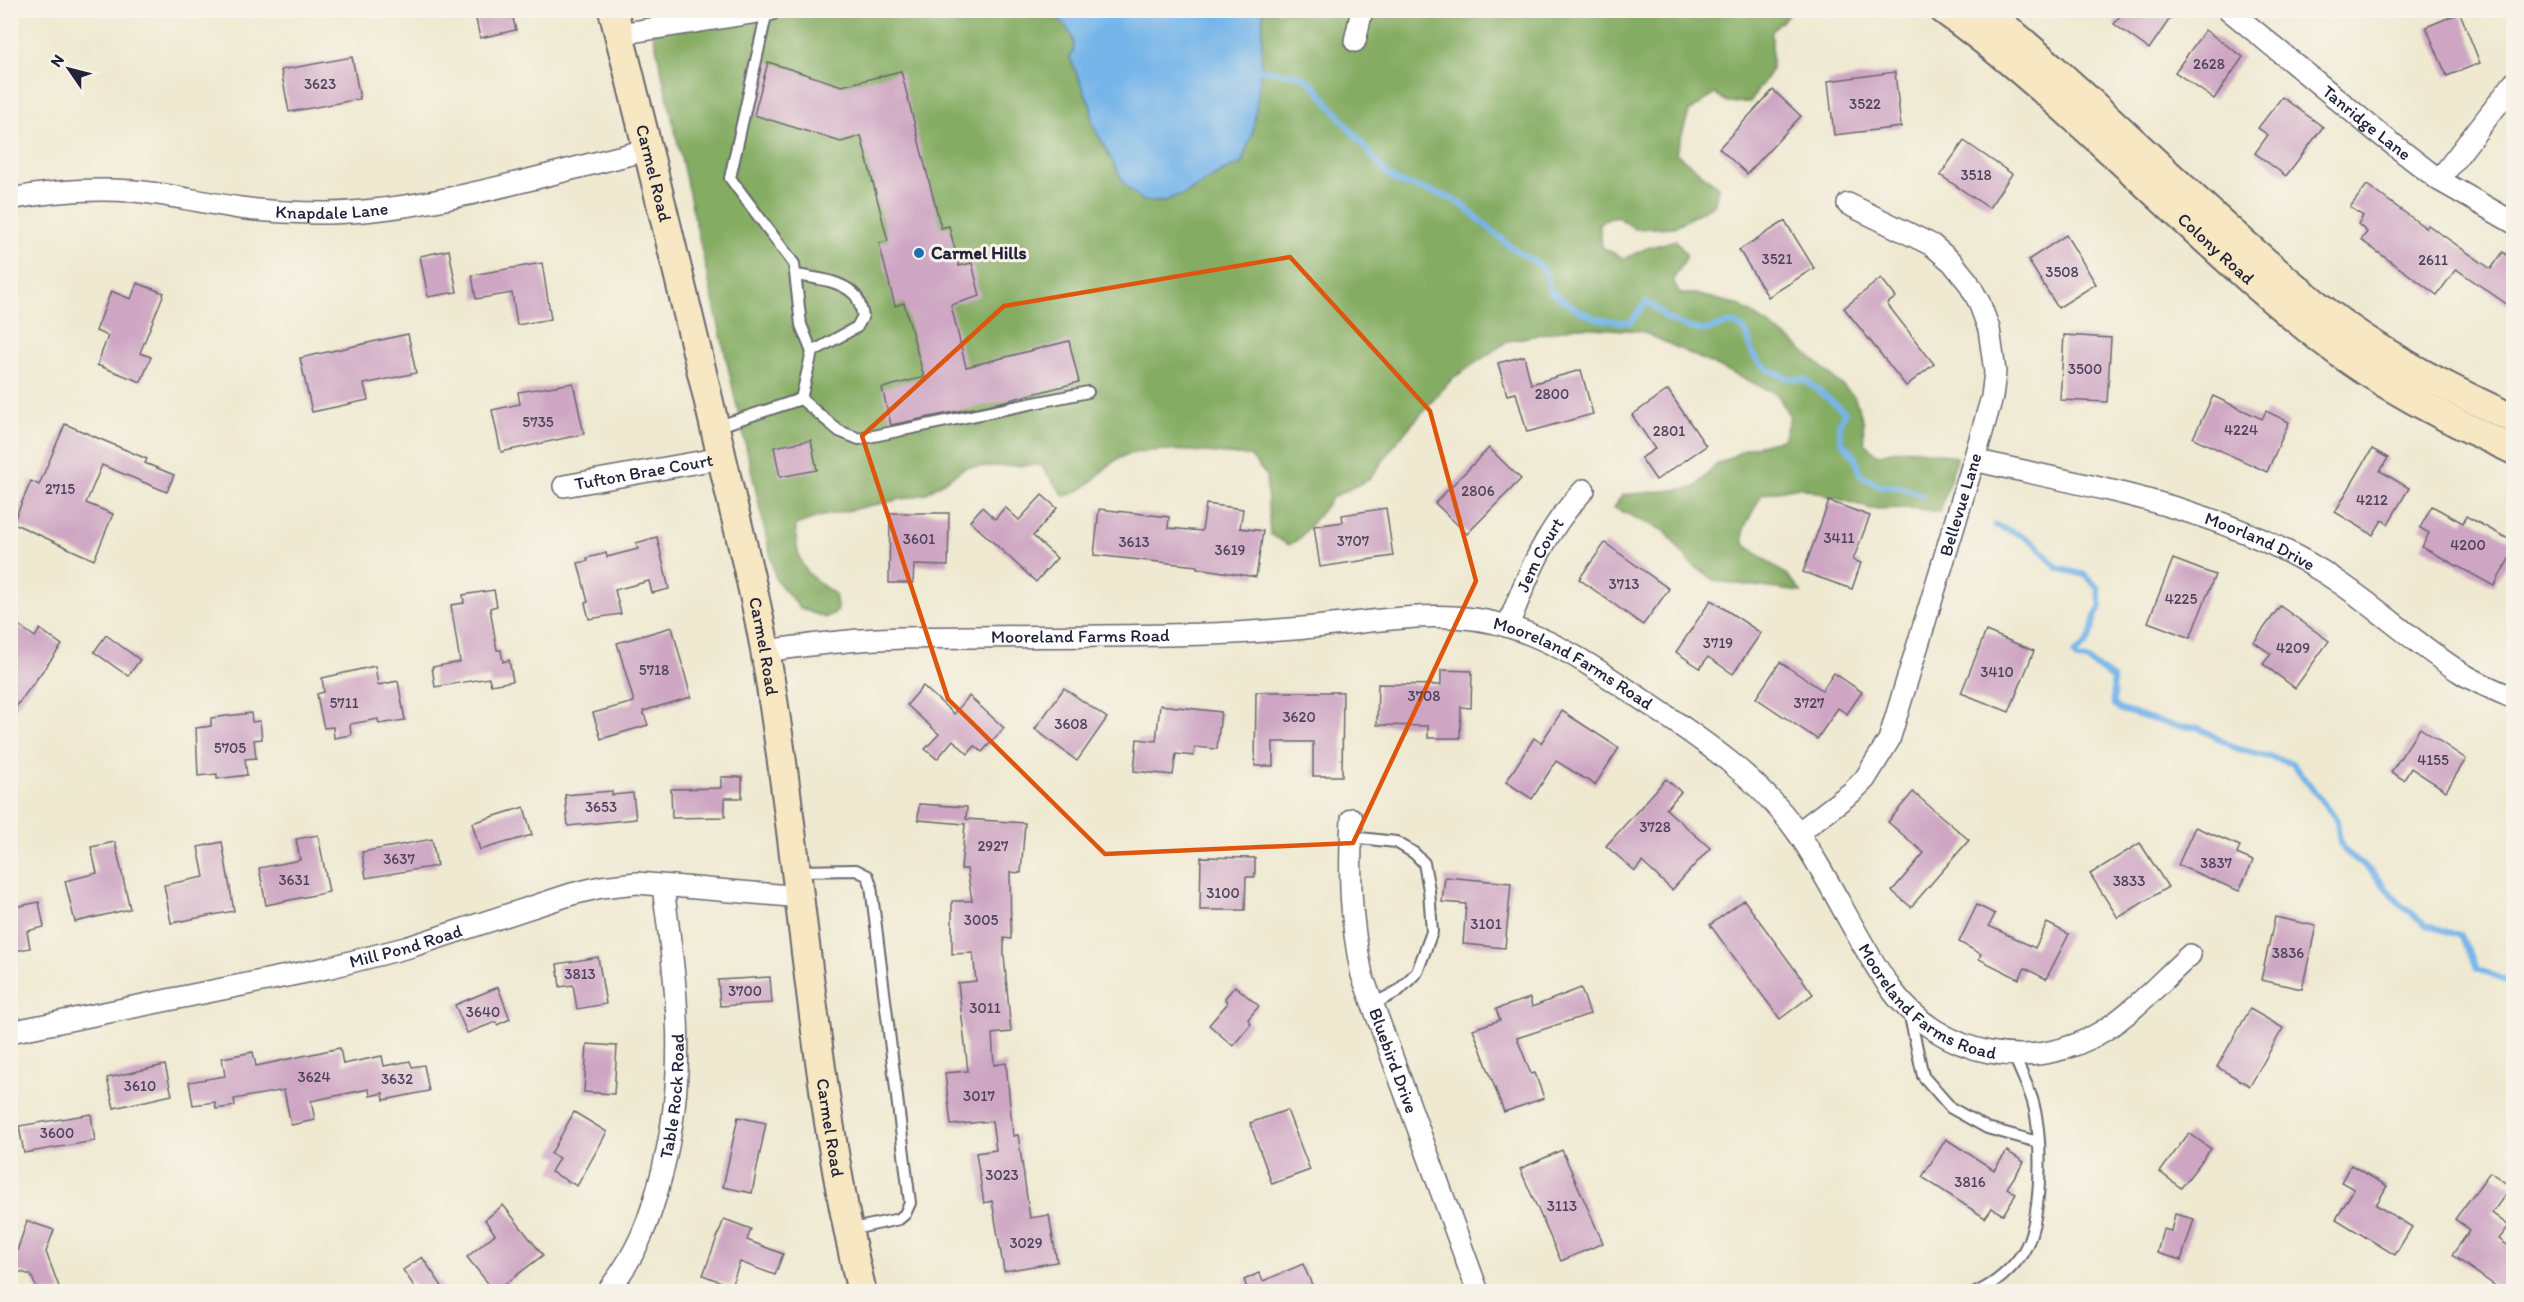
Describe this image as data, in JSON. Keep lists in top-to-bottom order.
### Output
{
  "streets": {
    "main road": ["Carmel Road", "Colony Road"],
    "street": [
      "Tanridge Lane",
      "Knapdale Lane",
      "Tufton Brae Court",
      "Bellevue Lane",
      "Moorland Drive",
      "Jem Court",
      "Mooreland Farms Road",
      "Mill Pond Road",
      "Bluebird Drive",
      "Table Rock Road"
    ]
  },
  "crossings": [
    ["Carmel Road", "Knapdale Lane"],
    ["Carmel Road", "Tufton Brae Court"],
    ["Carmel Road", "Mooreland Farms Road"],
    ["Carmel Road", "Mill Pond Road"],
    ["Bellevue Lane", "Moorland Drive"],
    ["Bellevue Lane", "Mooreland Farms Road"],
    ["Jem Court", "Mooreland Farms Road"],
    ["Mill Pond Road", "Table Rock Road"]
  ],
  "places": ["Carmel Hills"],
  "house_numbers": [
    "2628",
    "3623",
    "3522",
    "3518",
    "3521",
    "2611",
    "3508",
    "3500",
    "2800",
    "5735",
    "4224",
    "2801",
    "2715",
    "2806",
    "4212",
    "3411",
    "3601",
    "3707",
    "3613",
    "4200",
    "3619",
    "3713",
    "4225",
    "3719",
    "4209",
    "5718",
    "3410",
    "3708",
    "5711",
    "3727",
    "3620",
    "3608",
    "5705",
    "4155",
    "3653",
    "3728",
    "2927",
    "3637",
    "3837",
    "3631",
    "3833",
    "3100",
    "3005",
    "3101",
    "3836",
    "3813",
    "3700",
    "3011",
    "3640",
    "3624",
    "3632",
    "3610",
    "3017",
    "3600",
    "3023",
    "3816",
    "3113",
    "3029"
  ],
  "north": "top left"
}
